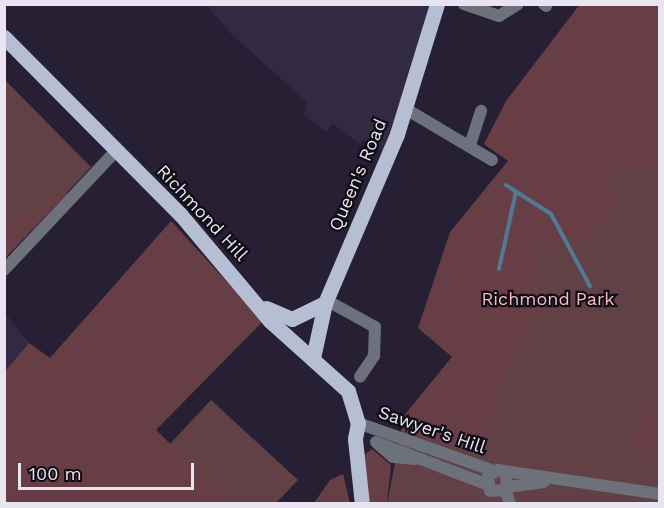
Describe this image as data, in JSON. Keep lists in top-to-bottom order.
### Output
{
  "streets": {
    "main road": ["Queen's Road", "Richmond Hill"],
    "street": ["Sawyer's Hill"]
  },
  "crossings": [
    ["Queen's Road", "Richmond Hill"],
    ["Richmond Hill", "Sawyer's Hill"]
  ],
  "parks": ["Richmond Park"],
  "scale_bar": "100 m"
}
